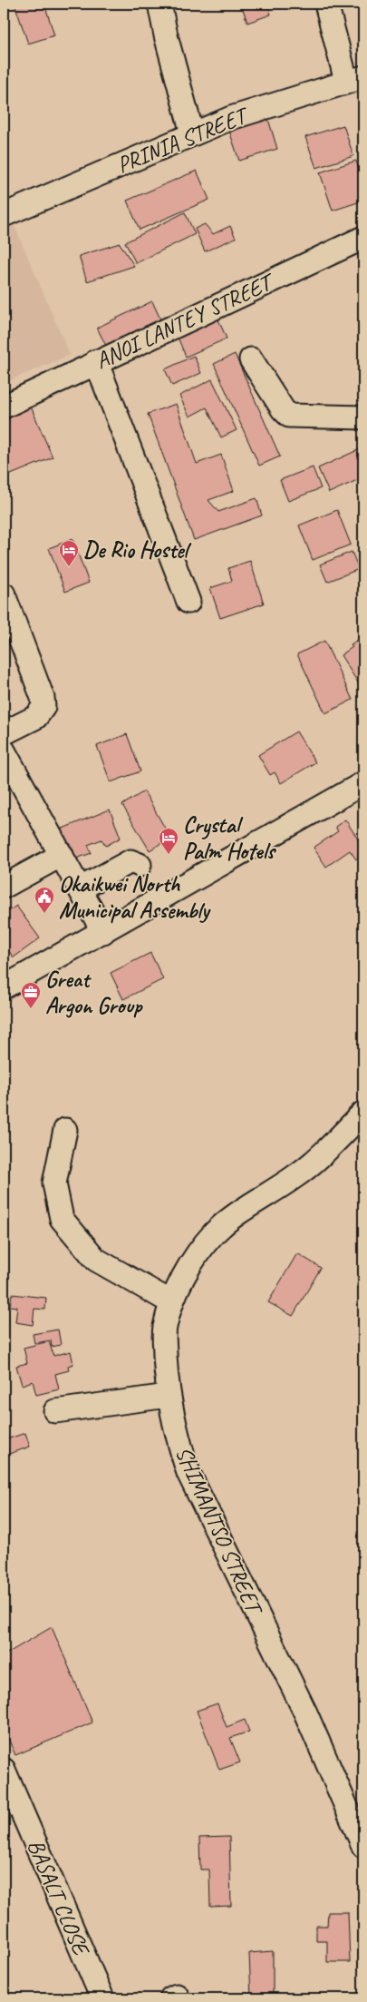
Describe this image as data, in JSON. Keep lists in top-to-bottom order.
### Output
{
  "streets": {
    "street": [
      "PRINIA STREET",
      "ANOI LANTEY STREET",
      "SHIMANTSO STREET",
      "BASALT CLOSE"
    ]
  },
  "places": {
    "hotel": ["De Rio Hostel", "Crystal Palm Hotels"],
    "public building": ["Okaikwei North Municipal Assembly"],
    "office": ["Great Argon Group"]
  }
}
